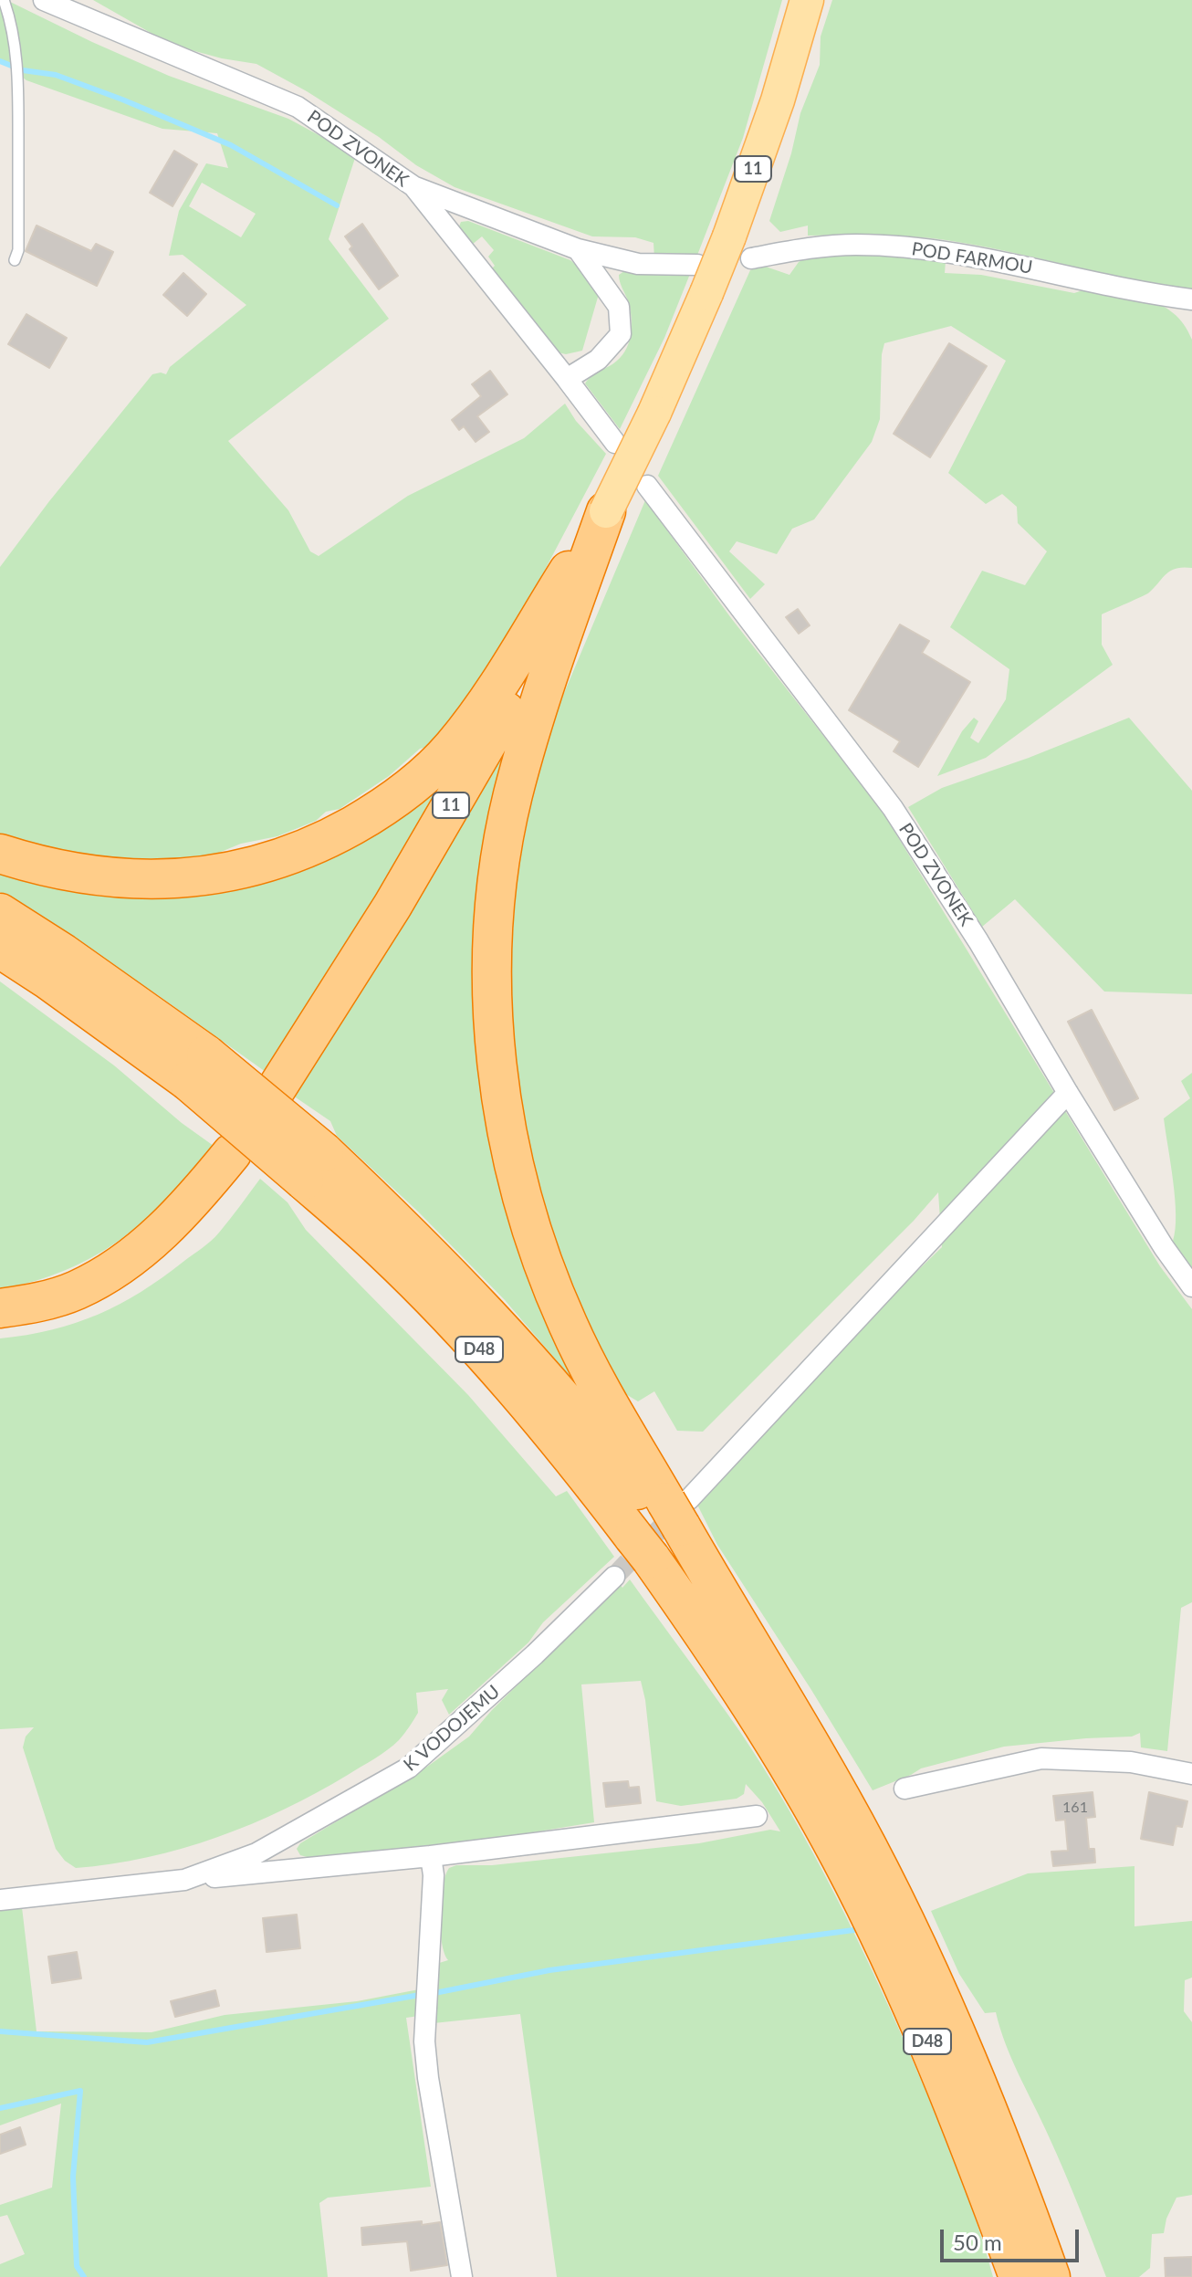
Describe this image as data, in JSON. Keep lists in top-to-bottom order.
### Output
{
  "streets": {
    "highway": ["11", "D48"],
    "street": ["POD ZVONEK", "POD FARMOU", "K VODOJEMU"]
  },
  "crossings": [
    ["11", "POD FARMOU"]
  ],
  "house_numbers": ["161"],
  "scale_bar": "50 m"
}
